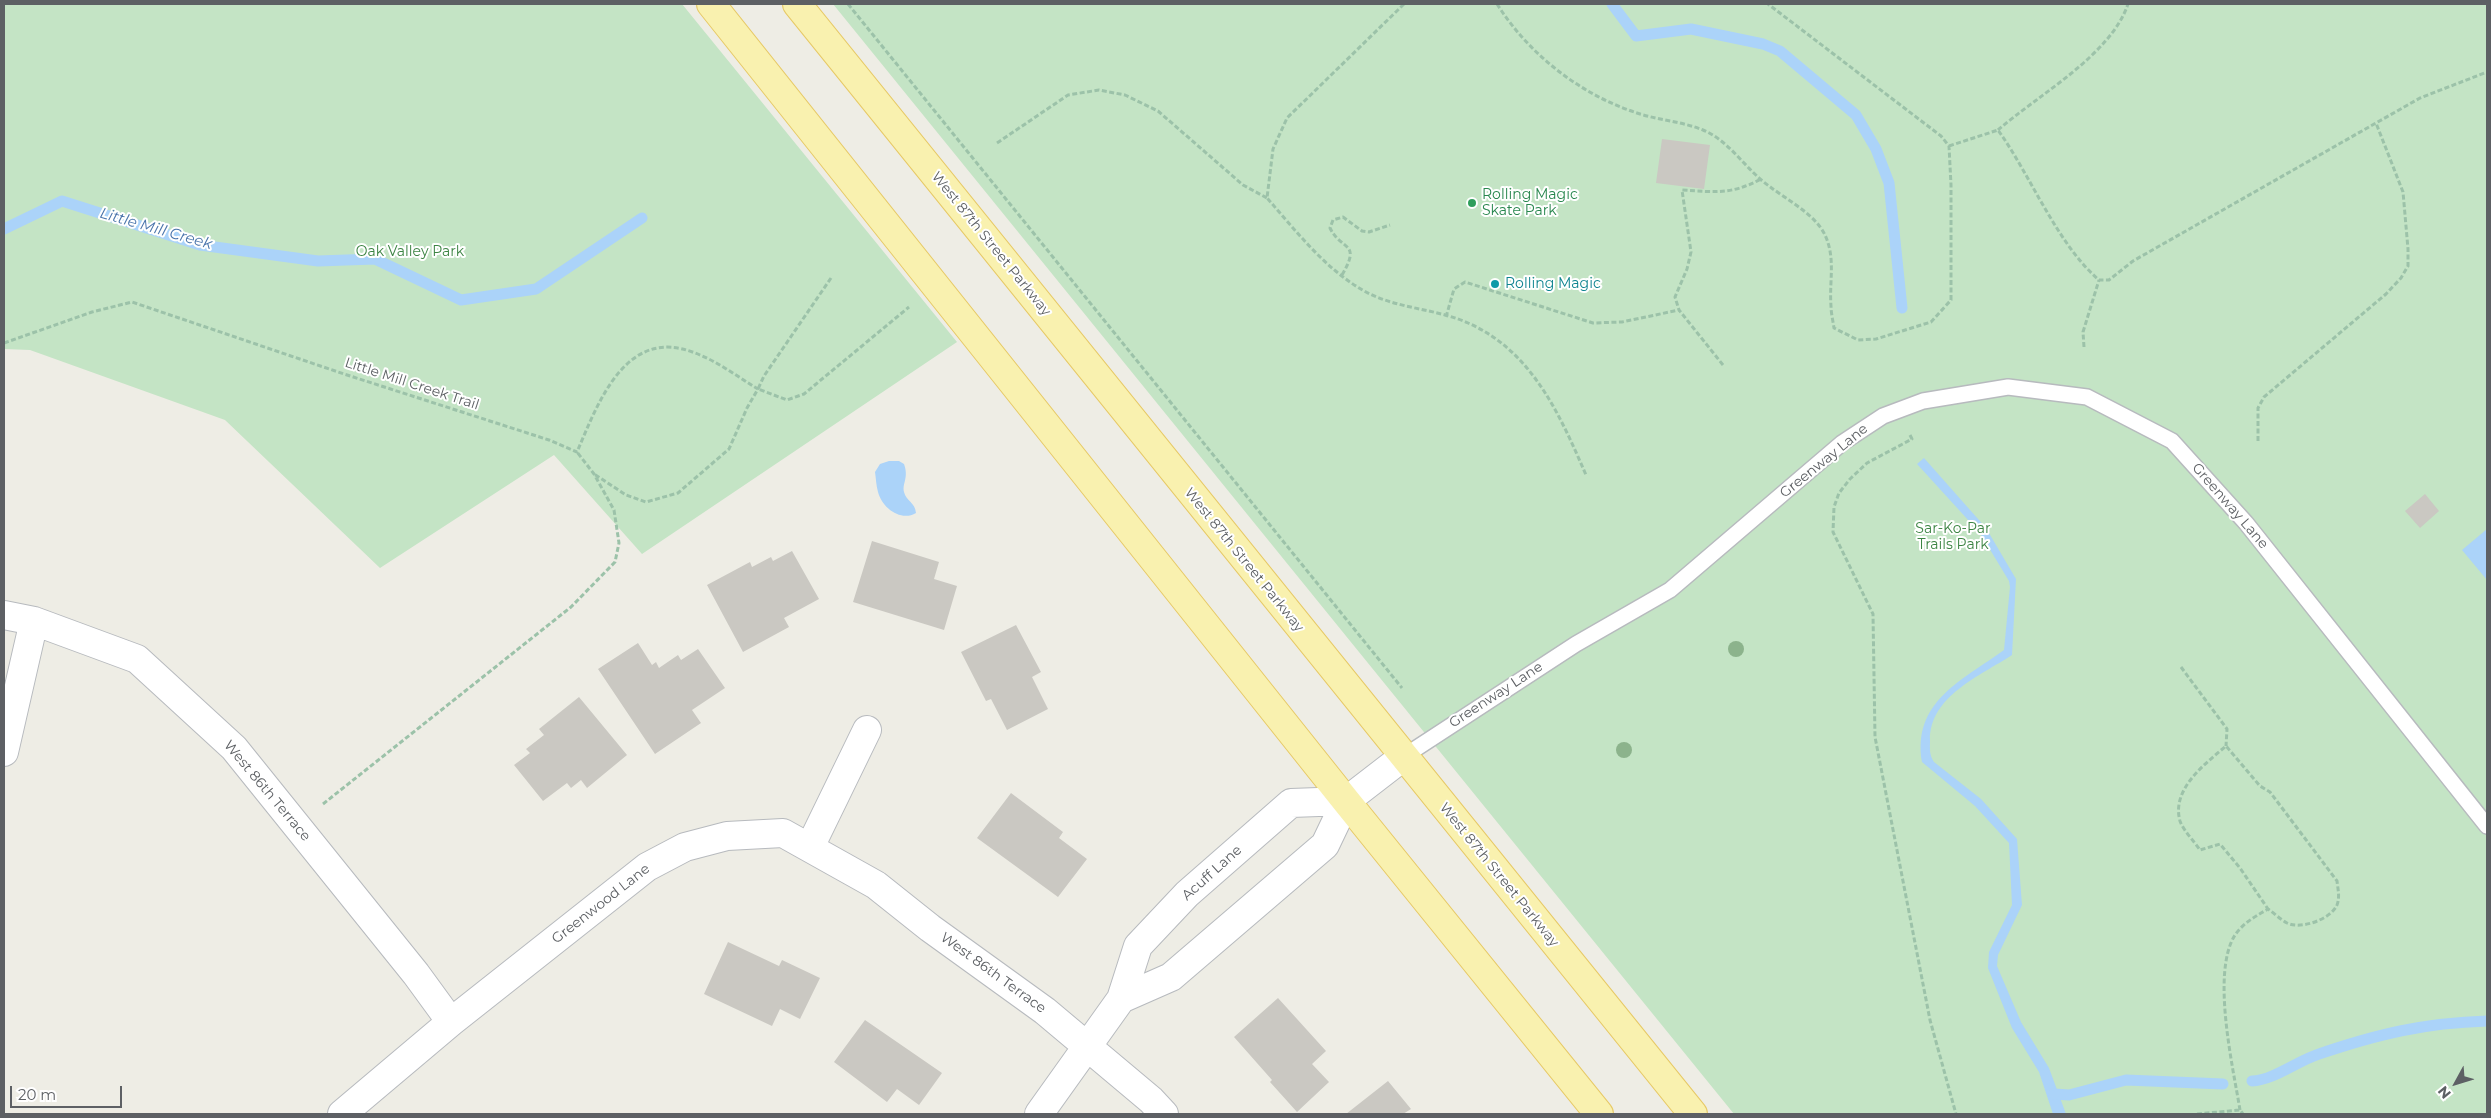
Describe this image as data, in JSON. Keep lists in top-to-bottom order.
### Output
{
  "streets": {
    "main road": ["West 87th Street Parkway"],
    "street": ["West 86th Terrace", "Acuff Lane", "Greenwood Lane"],
    "lane": ["Greenway Lane"],
    "path": ["Little Mill Creek Trail"]
  },
  "crossings": [
    ["West 87th Street Parkway", "Greenway Lane"],
    ["West 87th Street Parkway", "Acuff Lane"],
    ["Greenway Lane", "Acuff Lane"],
    ["West 86th Terrace", "Acuff Lane"],
    ["West 86th Terrace", "Greenwood Lane"]
  ],
  "water": ["Little Mill Creek"],
  "parks": ["Oak Valley Park", "Sar-Ko-Par Trails Park"],
  "places": ["Rolling Magic Skate Park", "Rolling Magic"],
  "scale_bar": "20 m",
  "north": "bottom left"
}
